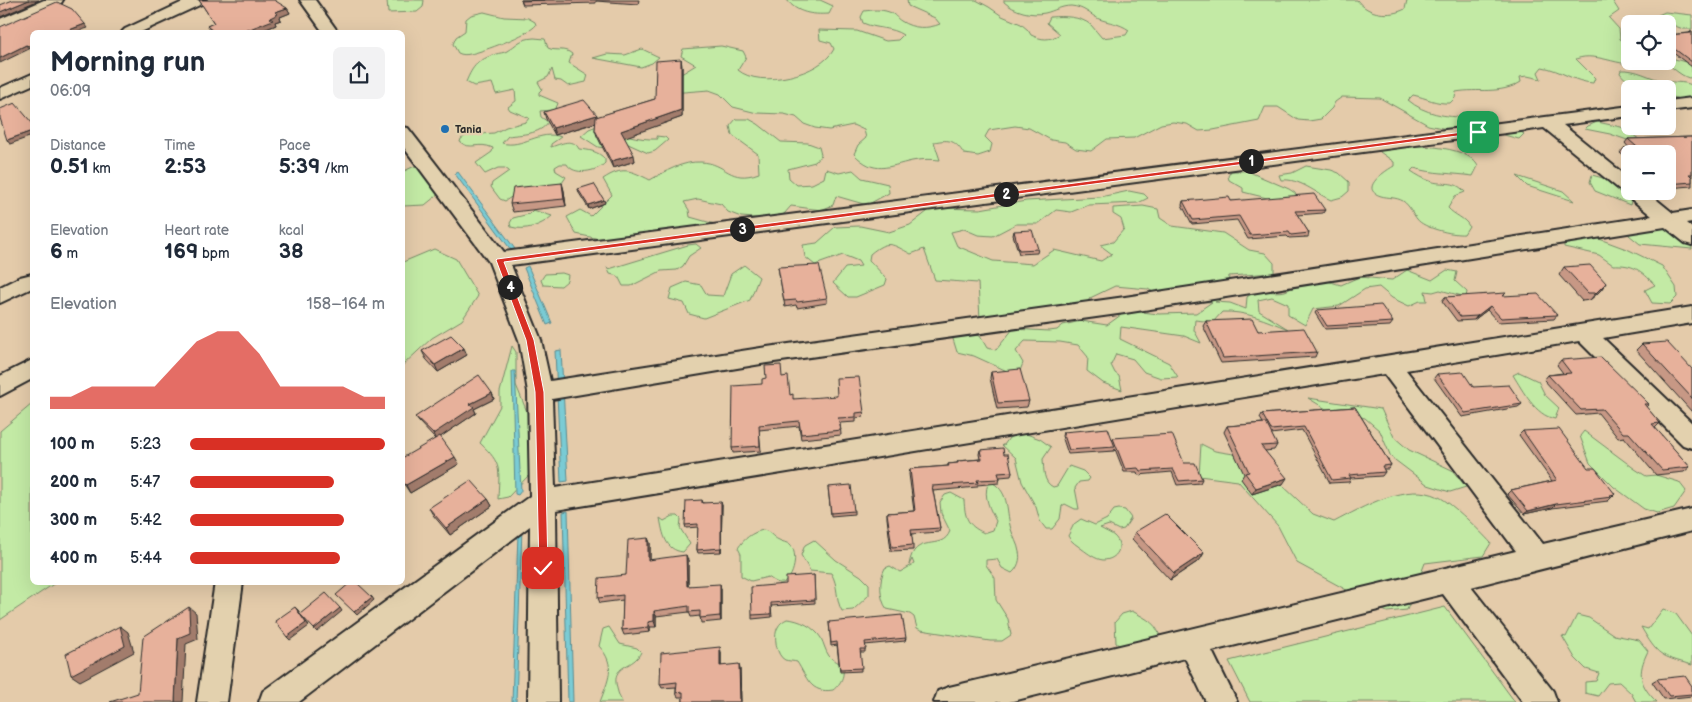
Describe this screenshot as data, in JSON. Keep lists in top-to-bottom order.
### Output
{
  "places": ["Tania"],
  "page": {
    "map_buttons": ["+", "−"],
    "heading": ["Morning run", "06:09"],
    "stats": [
      ["Distance", "0.51 km"],
      ["Time", "2:53"],
      ["Pace", "5:39 /km"],
      ["Elevation", "6 m"],
      ["Heart rate", "169 bpm"],
      ["kcal", "38"]
    ],
    "pins": [
      "1",
      "2",
      "3",
      "4"
    ],
    "chart": ["Elevation", "158–164 m"],
    "list": [
      {
        "name": "100 m",
        "note": "5:23"
      },
      {
        "name": "200 m",
        "note": "5:47"
      },
      {
        "name": "300 m",
        "note": "5:42"
      },
      {
        "name": "400 m",
        "note": "5:44"
      }
    ]
  }
}
